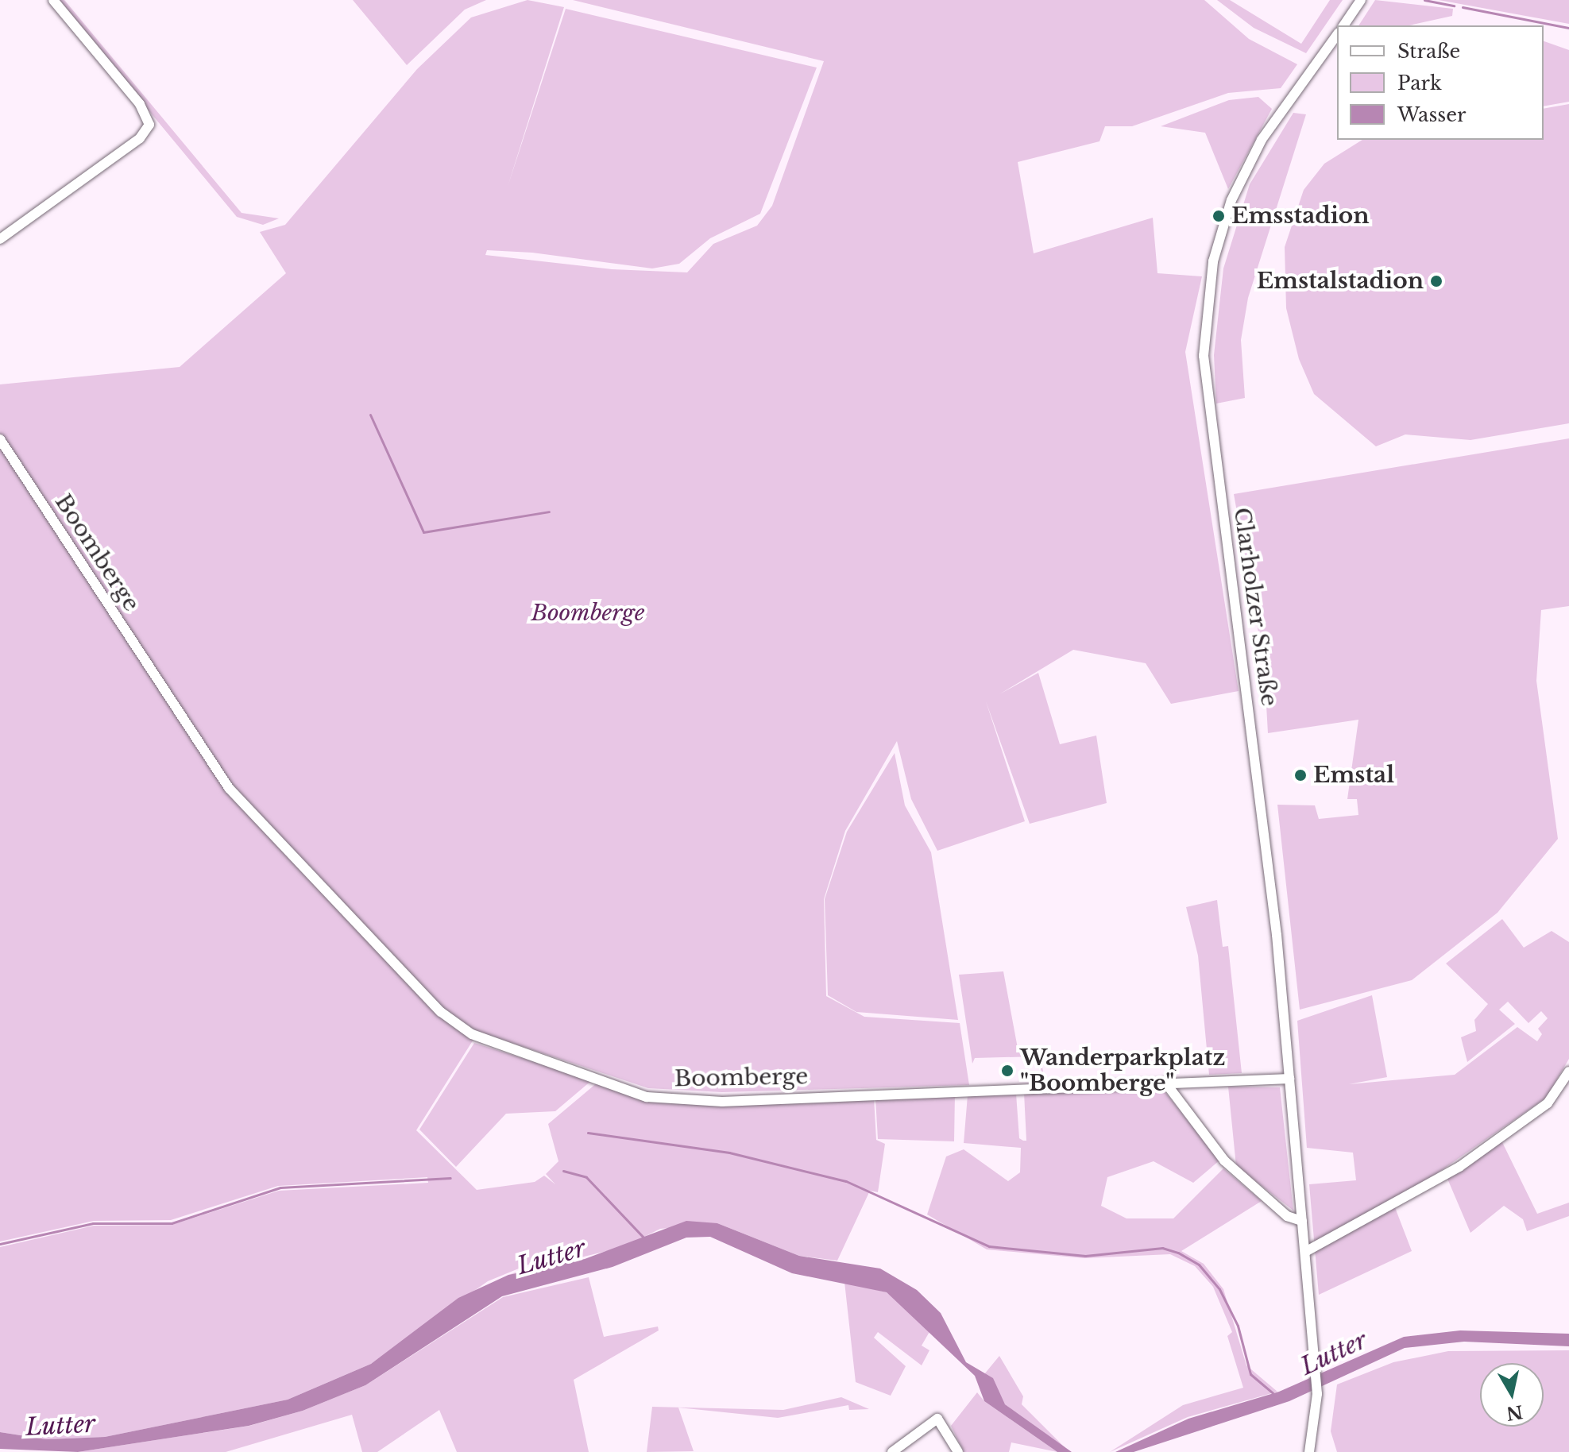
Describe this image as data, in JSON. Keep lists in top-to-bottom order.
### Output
{
  "streets": {
    "street": ["Boomberge", "Clarholzer Straße"]
  },
  "crossings": [
    ["Boomberge", "Clarholzer Straße"]
  ],
  "water": ["Lutter"],
  "parks": ["Boomberge"],
  "places": [
    "Emsstadion",
    "Emstalstadion",
    "Emstal",
    "Wanderparkplatz \"Boomberge\""
  ],
  "legend": ["Straße", "Park", "Wasser"],
  "north": "bottom"
}
